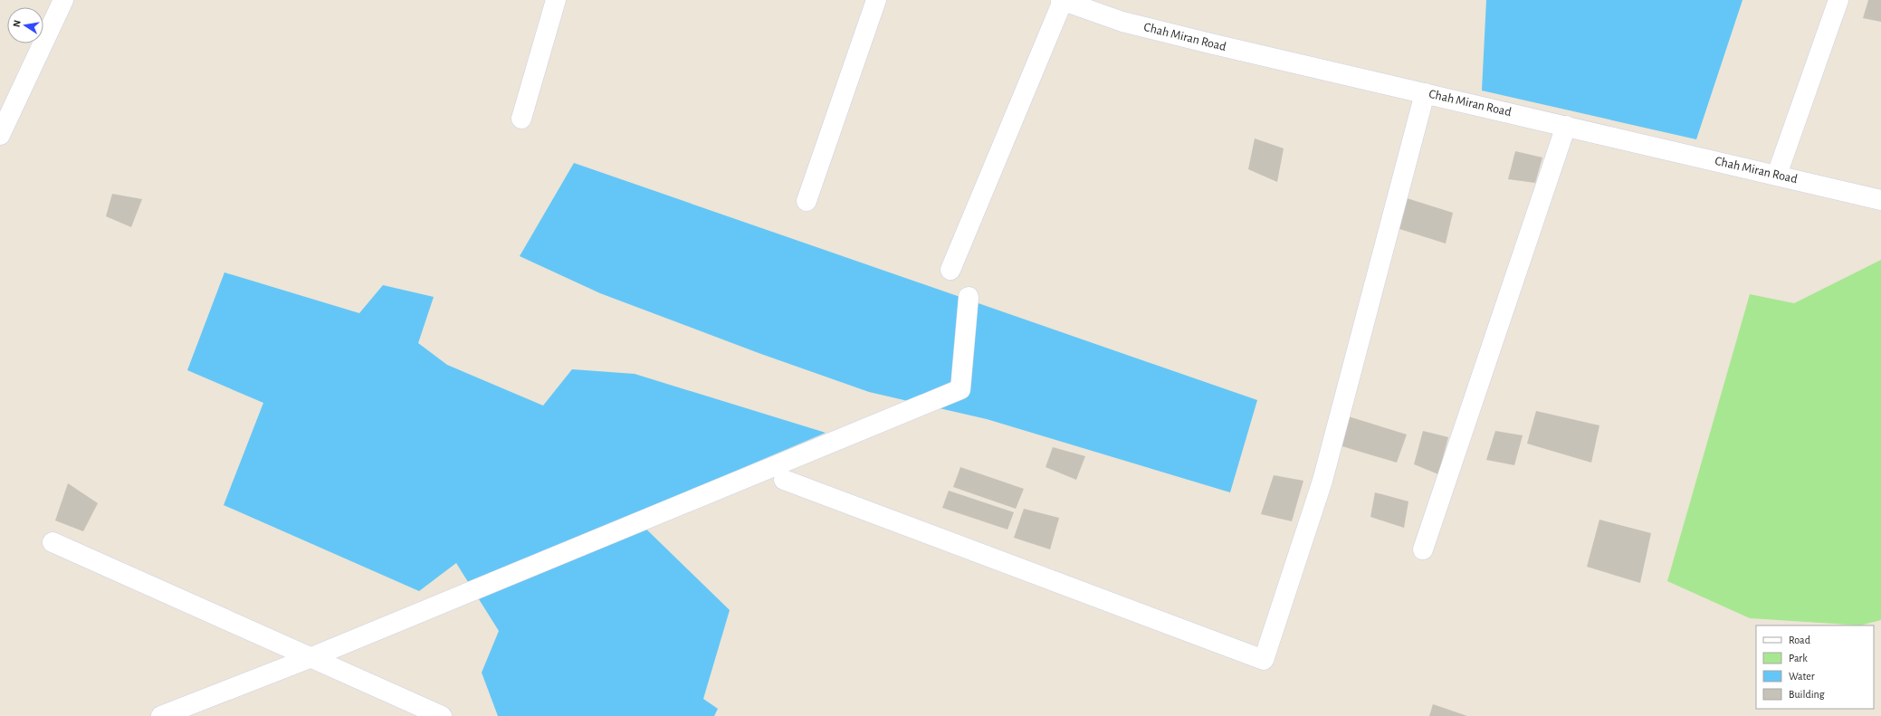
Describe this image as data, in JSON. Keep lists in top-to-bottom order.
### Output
{
  "streets": {
    "street": ["Chah Miran Road"]
  },
  "legend": [
    "Road",
    "Park",
    "Water",
    "Building"
  ],
  "north": "left"
}
